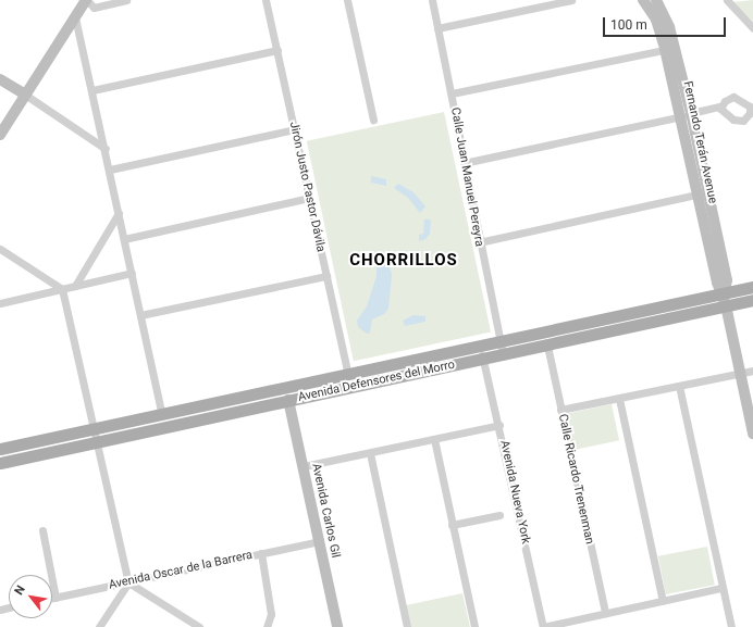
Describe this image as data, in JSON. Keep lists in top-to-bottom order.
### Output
{
  "streets": {
    "main road": ["Fernando Terán Avenue", "Avenida Defensores del Morro", "Avenida Carlos Gil"],
    "street": [
      "Calle Juan Manuel Pereyra",
      "Jirón Justo Pastor Dávila",
      "Calle Ricardo Trenenman",
      "Avenida Nueva York",
      "Avenida Oscar de la Barrera"
    ]
  },
  "crossings": [
    ["Fernando Terán Avenue", "Avenida Defensores del Morro"],
    ["Calle Juan Manuel Pereyra", "Avenida Defensores del Morro"],
    ["Jirón Justo Pastor Dávila", "Avenida Defensores del Morro"],
    ["Avenida Defensores del Morro", "Calle Ricardo Trenenman"],
    ["Avenida Defensores del Morro", "Avenida Nueva York"],
    ["Avenida Defensores del Morro", "Avenida Carlos Gil"],
    ["Avenida Carlos Gil", "Avenida Oscar de la Barrera"]
  ],
  "districts": ["CHORRILLOS"],
  "scale_bar": "100 m",
  "north": "top left"
}
